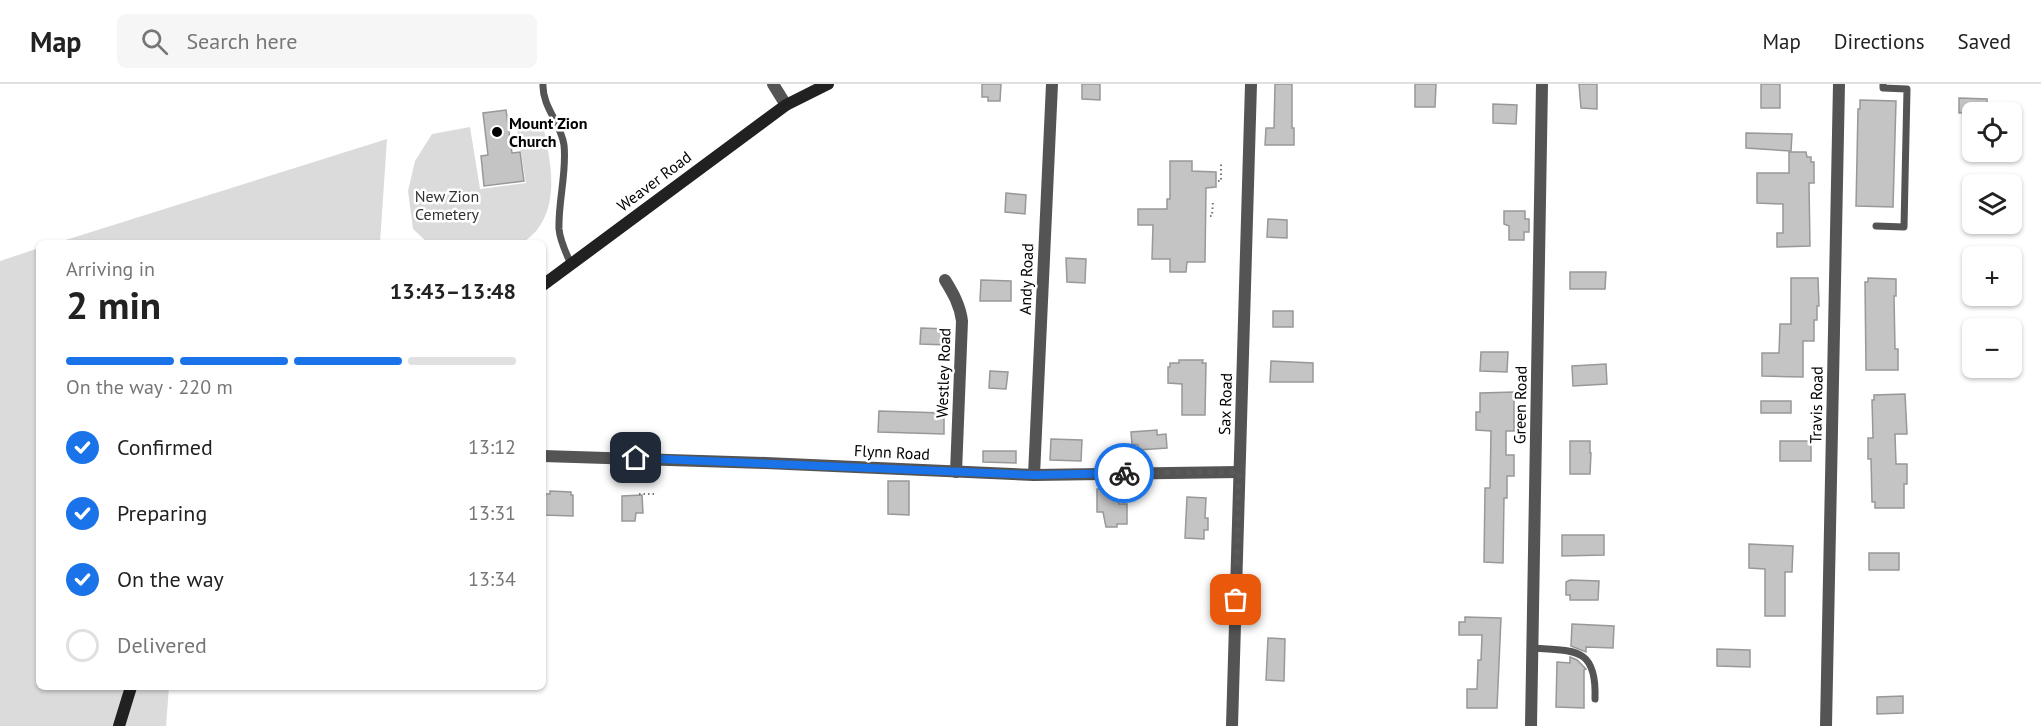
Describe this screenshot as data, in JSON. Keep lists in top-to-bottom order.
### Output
{
  "streets": {
    "main road": ["Weaver Road"],
    "street": [
      "Andy Road",
      "Westley Road",
      "Sax Road",
      "Green Road",
      "Travis Road",
      "Flynn Road"
    ]
  },
  "crossings": [
    ["Andy Road", "Flynn Road"],
    ["Westley Road", "Flynn Road"],
    ["Sax Road", "Flynn Road"]
  ],
  "parks": ["New Zion Cemetery"],
  "places": ["Mount Zion Church"],
  "page": {
    "header": "Map",
    "search": "Search here",
    "nav": ["Map", "Directions", "Saved"],
    "map_buttons": ["+", "−"],
    "heading": ["2 min", "Arriving in", "13:43–13:48"],
    "bar": "On the way · 220 m",
    "list": [
      ["Confirmed", "13:12"],
      ["Preparing", "13:31"],
      ["On the way", "13:34"],
      "Delivered"
    ]
  }
}
